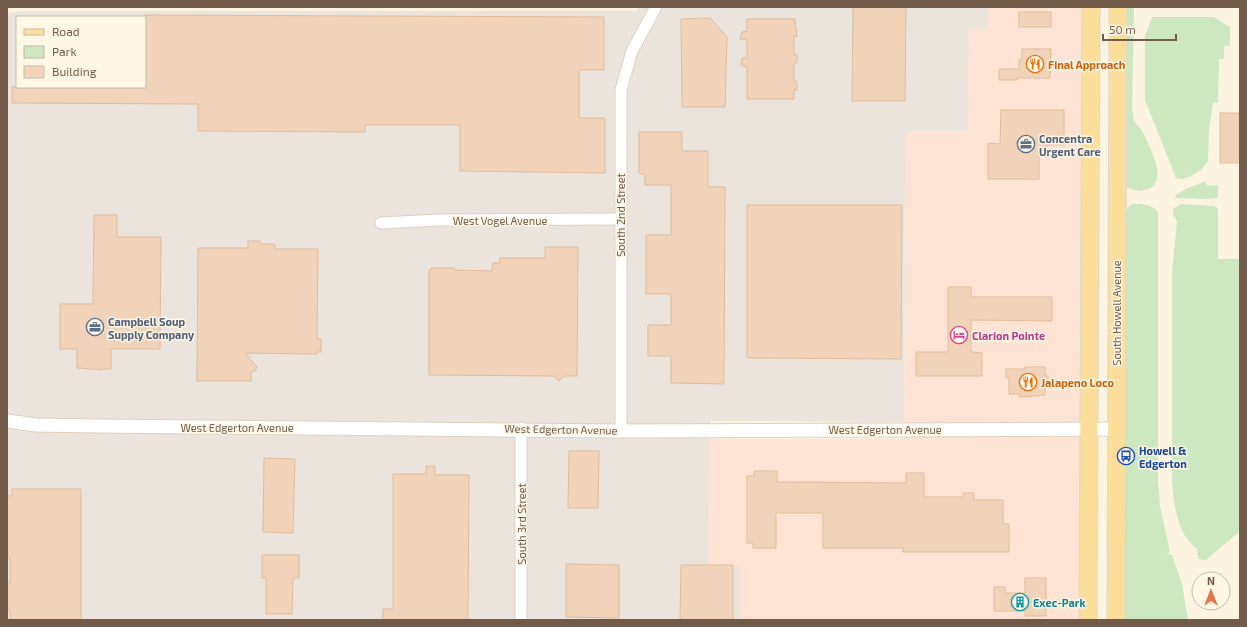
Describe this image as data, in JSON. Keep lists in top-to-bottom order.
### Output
{
  "streets": {
    "main road": ["South Howell Avenue"],
    "street": [
      "South 2nd Street",
      "West Vogel Avenue",
      "West Edgerton Avenue",
      "South 3rd Street"
    ]
  },
  "crossings": [
    ["South 2nd Street", "West Vogel Avenue"],
    ["South 2nd Street", "West Edgerton Avenue"],
    ["South Howell Avenue", "West Edgerton Avenue"],
    ["West Edgerton Avenue", "South 3rd Street"]
  ],
  "places": {
    "restaurant": ["Final Approach", "Jalapeno Loco"],
    "office": ["Concentra Urgent Care", "Campbell Soup Supply Company"],
    "hotel": ["Clarion Pointe"],
    "bus stop": ["Howell & Edgerton"],
    "building": ["Exec-Park"]
  },
  "legend": ["Road", "Park", "Building"],
  "scale_bar": "50 m",
  "north": "top"
}
